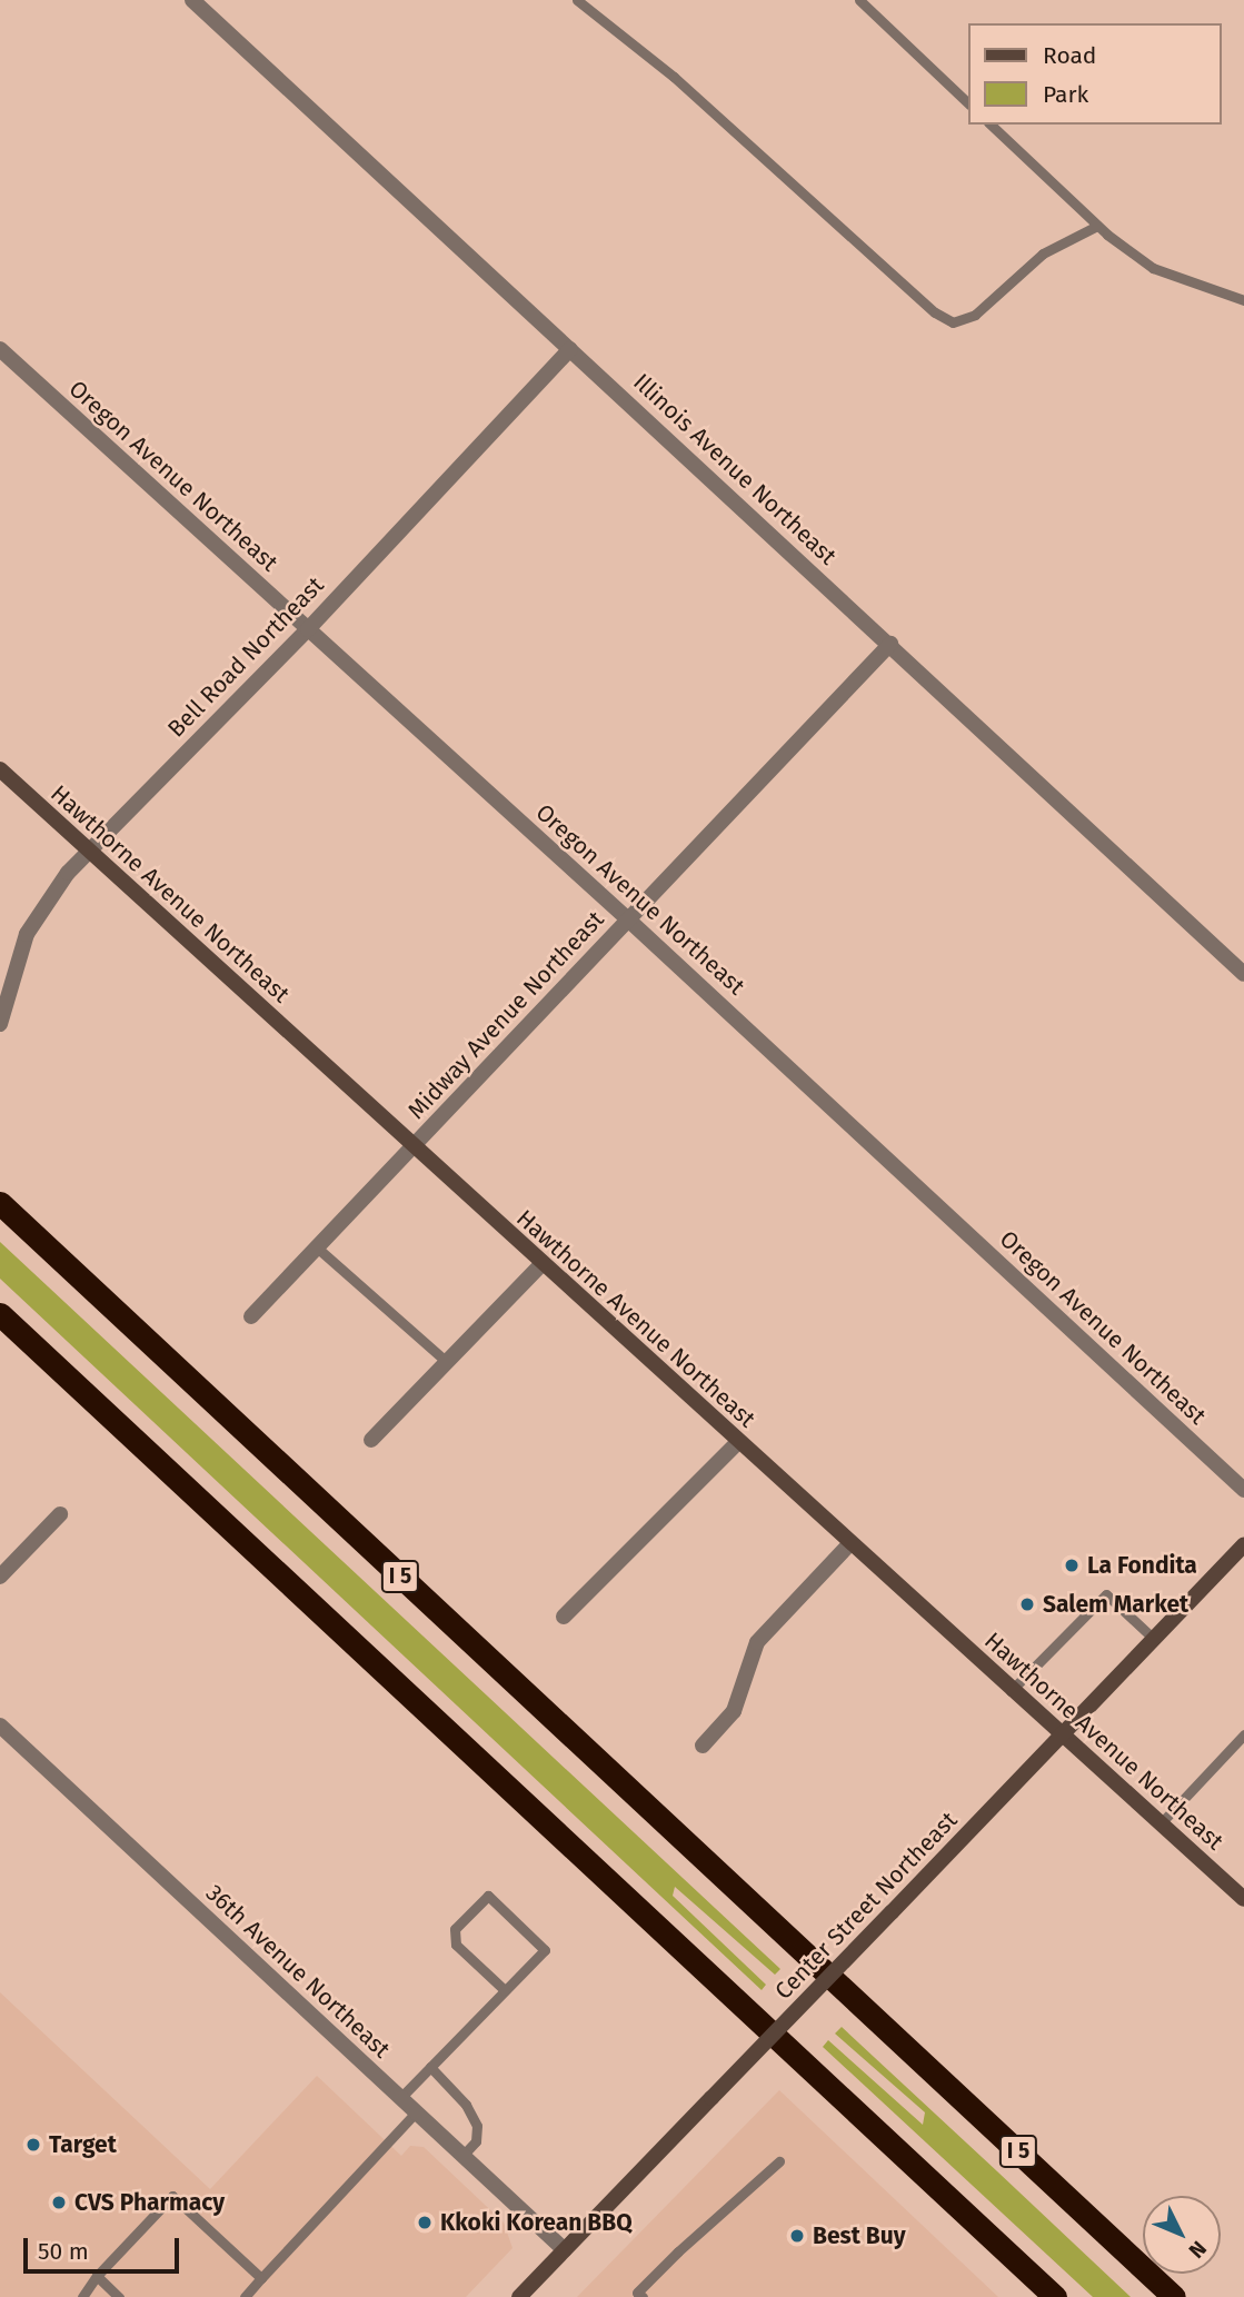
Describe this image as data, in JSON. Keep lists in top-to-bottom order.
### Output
{
  "streets": {
    "highway": ["I 5"],
    "main road": ["Hawthorne Avenue Northeast", "Center Street Northeast"],
    "street": [
      "Illinois Avenue Northeast",
      "Oregon Avenue Northeast",
      "Bell Road Northeast",
      "Midway Avenue Northeast",
      "36th Avenue Northeast"
    ]
  },
  "crossings": [
    ["Illinois Avenue Northeast", "Bell Road Northeast"],
    ["Illinois Avenue Northeast", "Midway Avenue Northeast"],
    ["Oregon Avenue Northeast", "Bell Road Northeast"],
    ["Oregon Avenue Northeast", "Midway Avenue Northeast"],
    ["Bell Road Northeast", "Hawthorne Avenue Northeast"],
    ["Hawthorne Avenue Northeast", "Midway Avenue Northeast"],
    ["Hawthorne Avenue Northeast", "Center Street Northeast"],
    ["Center Street Northeast", "36th Avenue Northeast"]
  ],
  "places": [
    "La Fondita",
    "Salem Market",
    "Target",
    "CVS Pharmacy",
    "Kkoki Korean BBQ",
    "Best Buy"
  ],
  "legend": ["Road", "Park"],
  "scale_bar": "50 m",
  "north": "bottom right"
}
